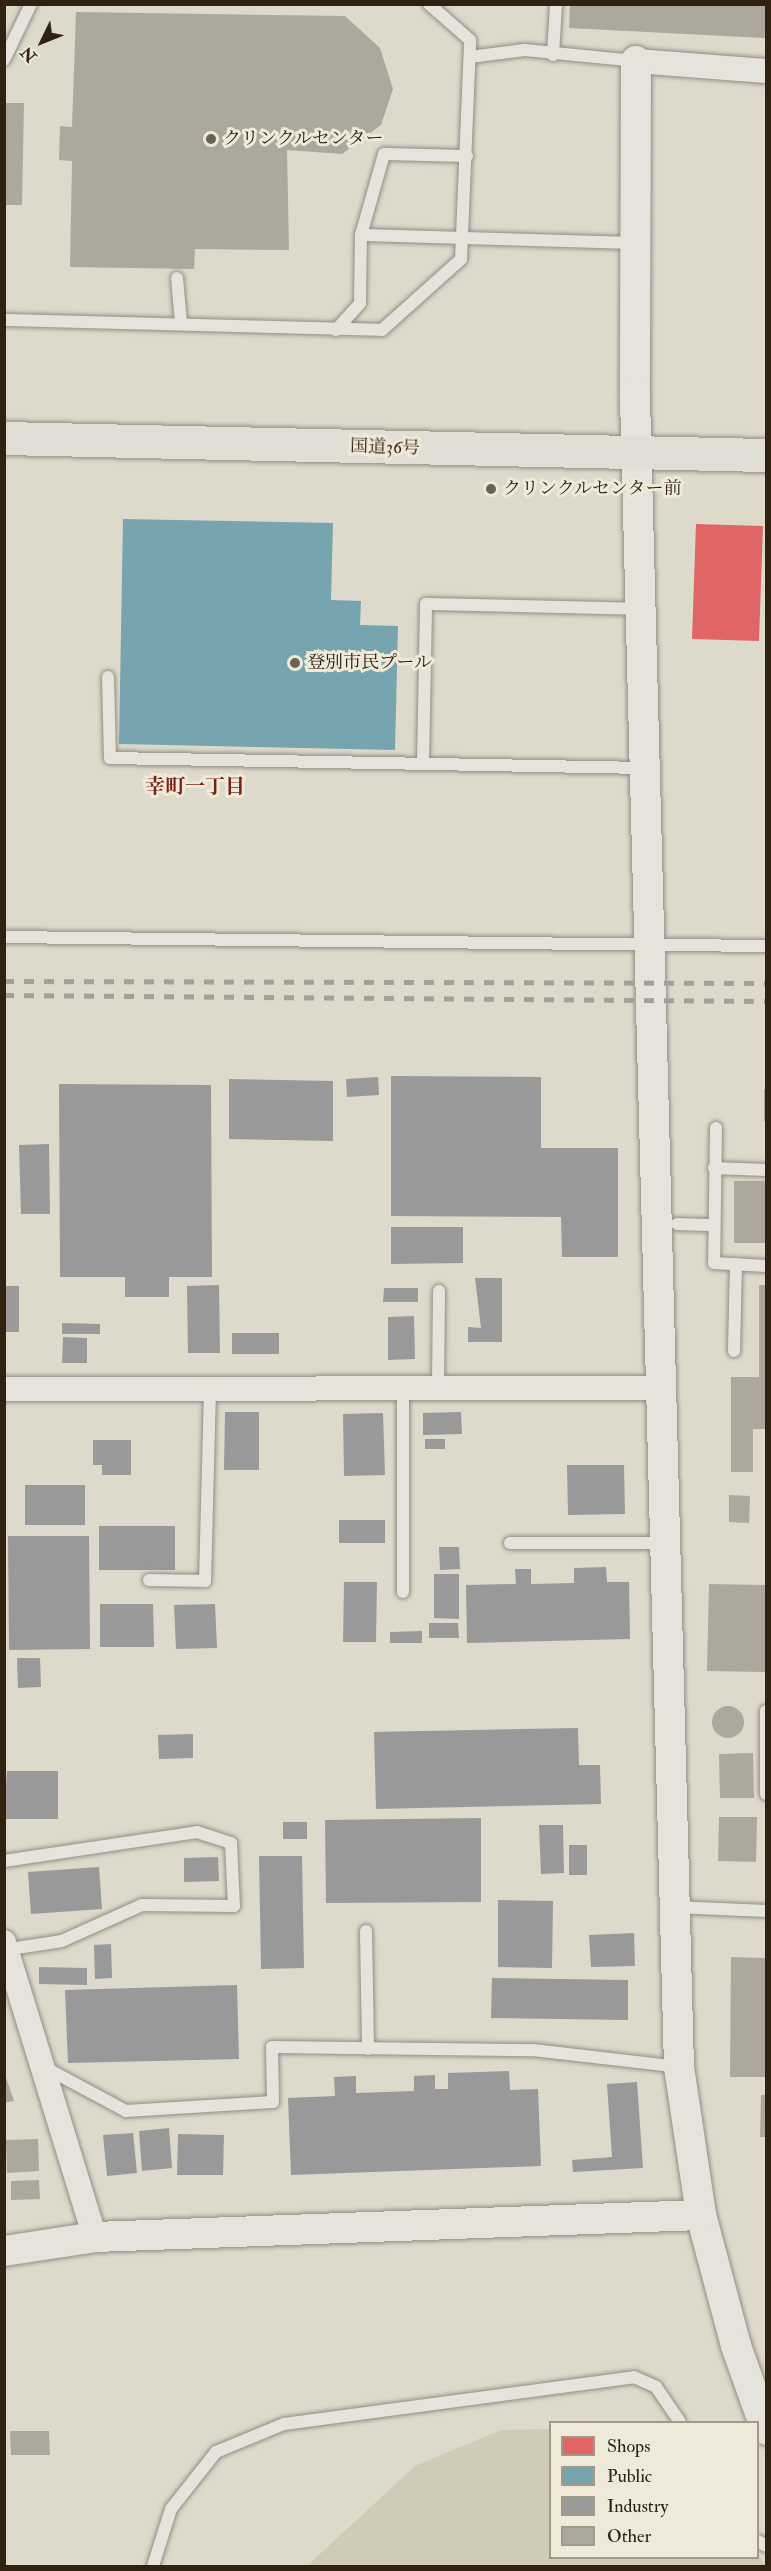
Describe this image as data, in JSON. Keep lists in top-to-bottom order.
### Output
{
  "streets": {
    "highway": ["国道36号"]
  },
  "districts": ["幸町一丁目"],
  "places": ["クリンクルセンター", "クリンクルセンター前", "登別市民プール"],
  "legend": [
    "Shops",
    "Public",
    "Industry",
    "Other"
  ],
  "north": "bottom left"
}
